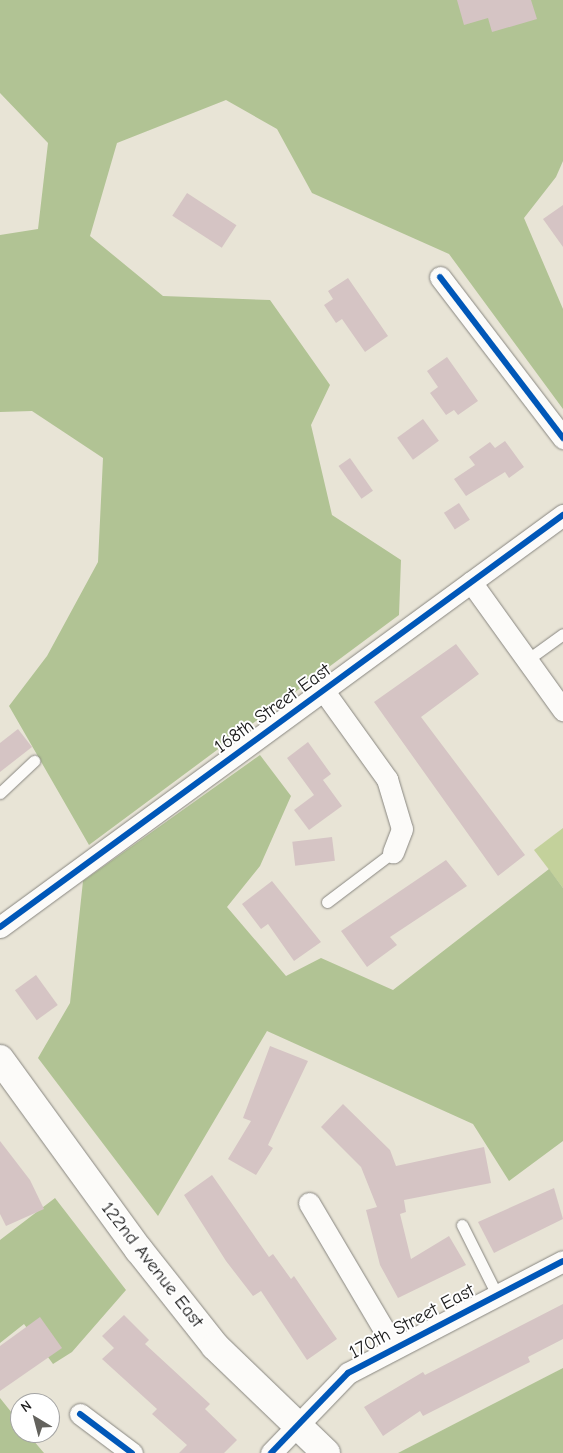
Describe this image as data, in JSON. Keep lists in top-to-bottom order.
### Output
{
  "streets": {
    "main road": ["122nd Avenue East"],
    "street": ["168th Street East", "170th Street East"]
  },
  "crossings": [
    ["122nd Avenue East", "170th Street East"]
  ],
  "north": "top left"
}
